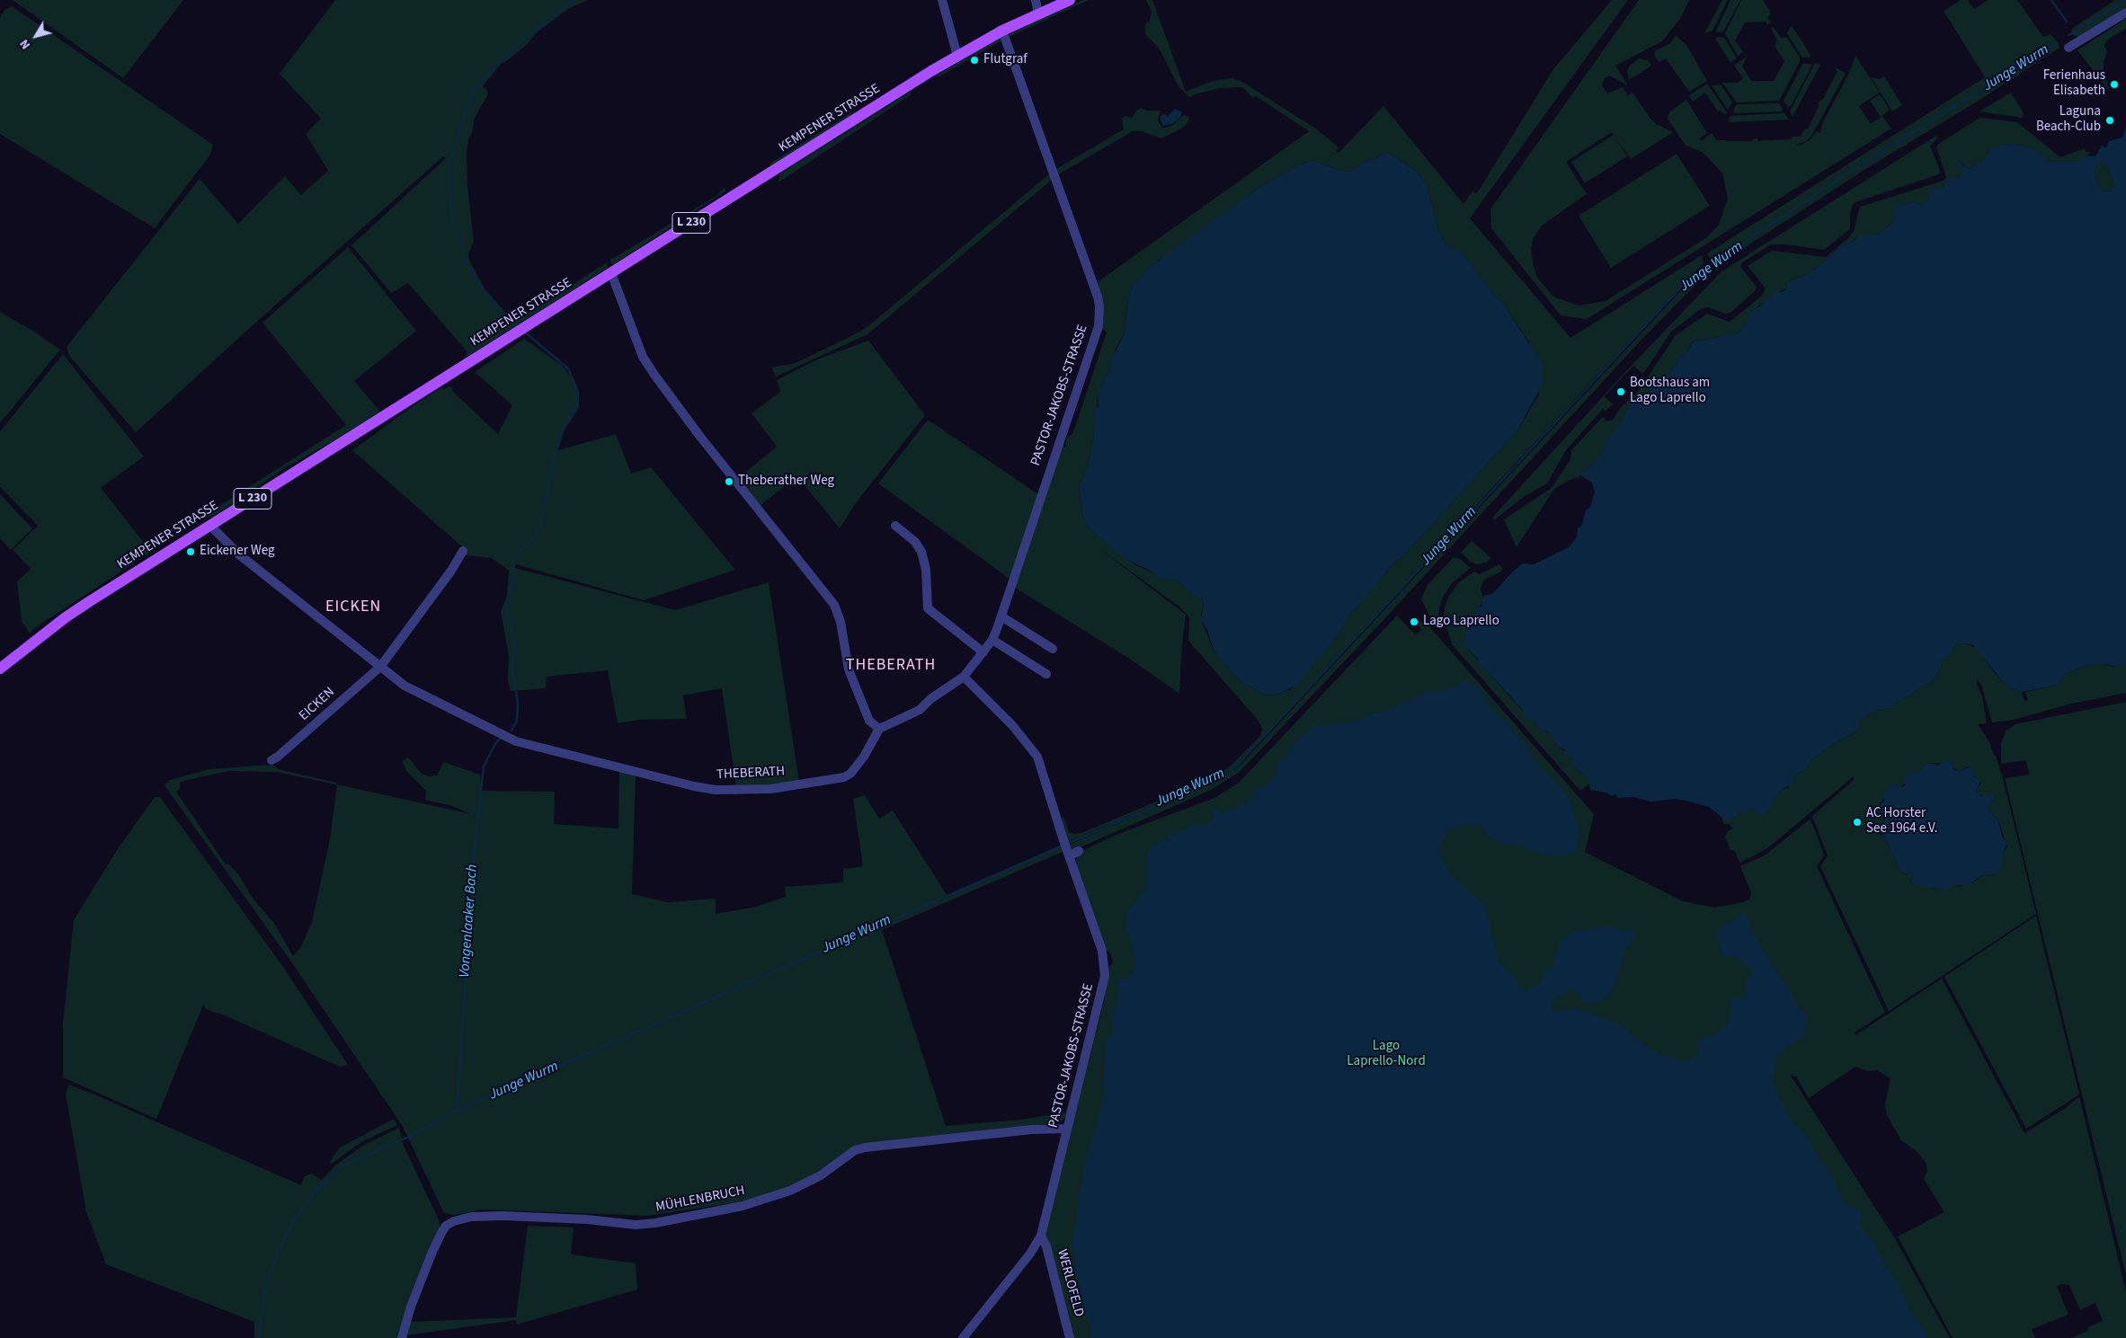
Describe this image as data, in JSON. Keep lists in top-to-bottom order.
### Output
{
  "streets": {
    "main road": ["KEMPENER STRASSE", "L 230"],
    "street": [
      "PASTOR-JAKOBS-STRASSE",
      "EICKEN",
      "THEBERATH",
      "MÜHLENBRUCH",
      "WERLOFELD"
    ]
  },
  "crossings": [
    ["KEMPENER STRASSE", "PASTOR-JAKOBS-STRASSE"],
    ["PASTOR-JAKOBS-STRASSE", "MÜHLENBRUCH"],
    ["PASTOR-JAKOBS-STRASSE", "WERLOFELD"],
    ["EICKEN", "THEBERATH"]
  ],
  "districts": ["EICKEN", "THEBERATH"],
  "water": ["Junge Wurm", "Vongenlaaker Bach"],
  "parks": ["Lago Laprello-Nord"],
  "places": [
    "Flutgraf",
    "Ferienhaus Elisabeth",
    "Laguna Beach-Club",
    "Bootshaus am Lago Laprello",
    "Theberather Weg",
    "Eickener Weg",
    "Lago Laprello",
    "AC Horster See 1964 e.V."
  ],
  "north": "bottom left"
}
